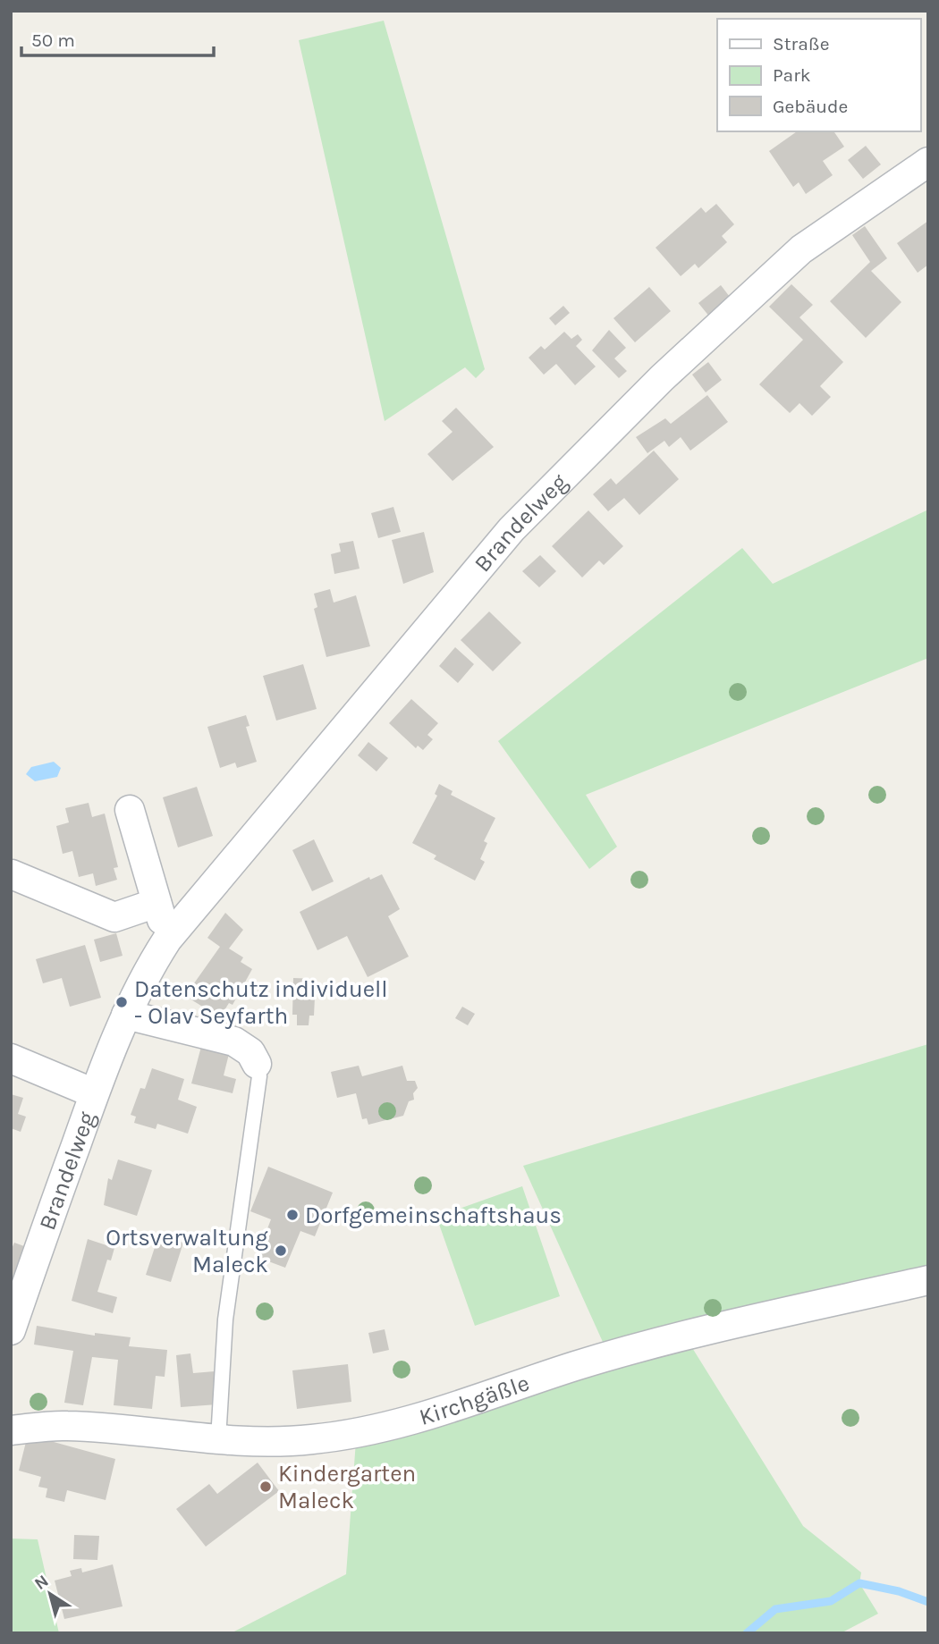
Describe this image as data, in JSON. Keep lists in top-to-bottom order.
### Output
{
  "streets": {
    "street": ["Brandelweg", "Kirchgäßle"]
  },
  "places": [
    "Datenschutz individuell - Olav Seyfarth",
    "Dorfgemeinschaftshaus",
    "Ortsverwaltung Maleck",
    "Kindergarten Maleck"
  ],
  "legend": ["Straße", "Park", "Gebäude"],
  "scale_bar": "50 m",
  "north": "top left"
}
